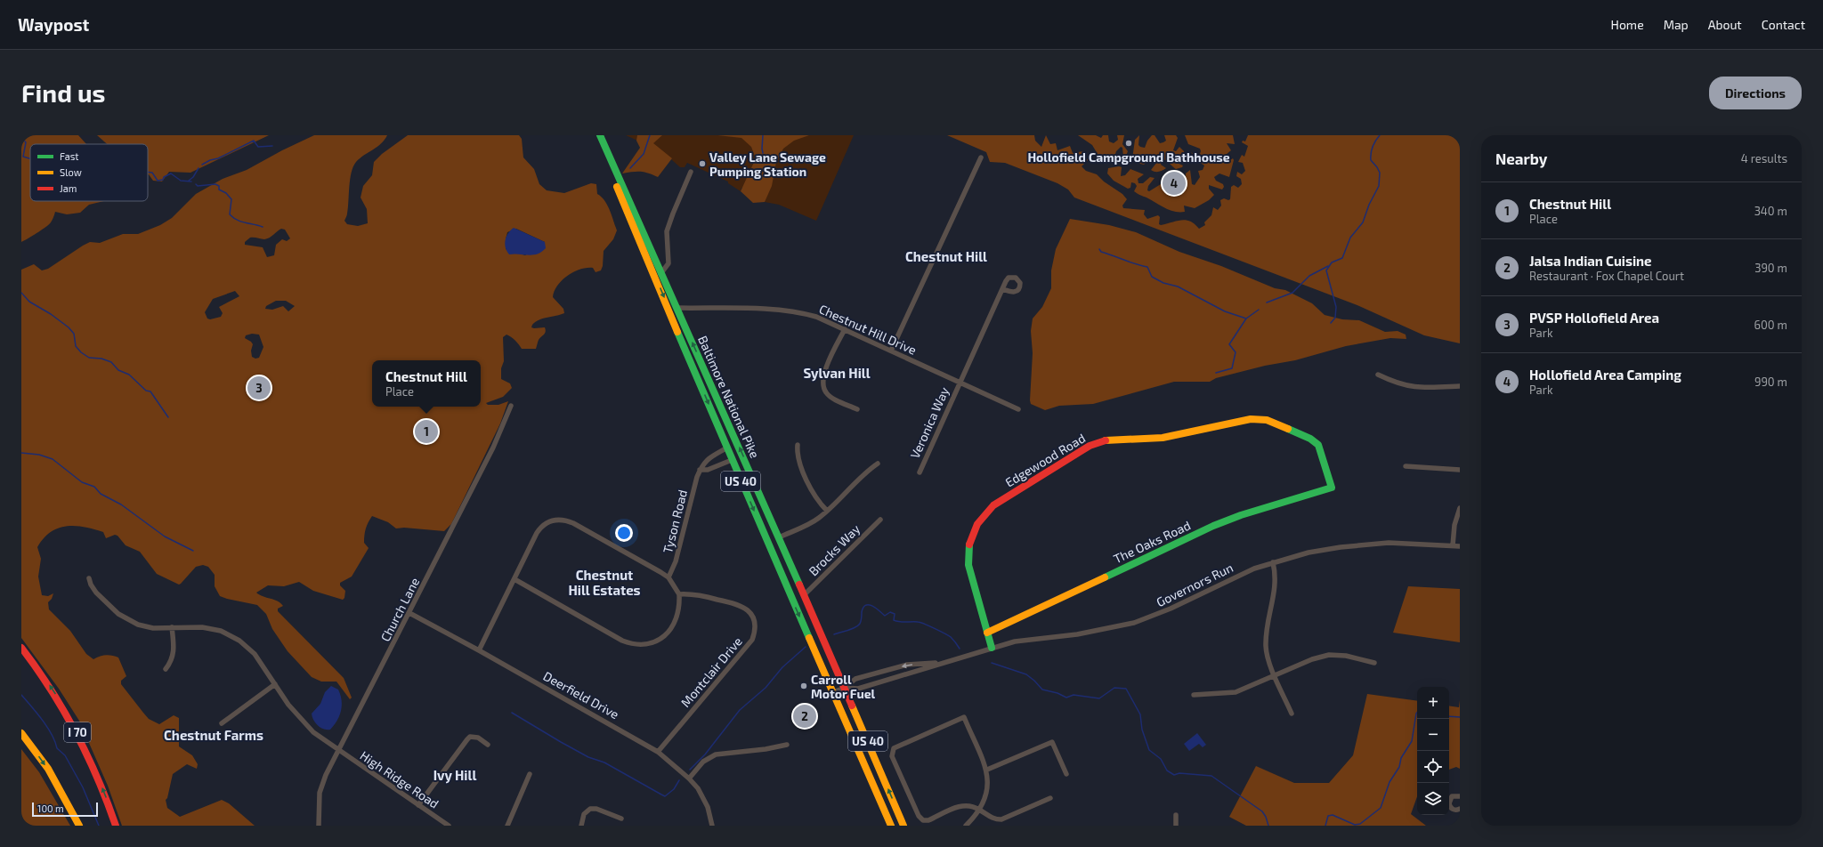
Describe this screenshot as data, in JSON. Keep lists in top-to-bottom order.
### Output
{
  "streets": {
    "main road": [
      "Baltimore National Pike",
      "Edgewood Road",
      "US 40",
      "The Oaks Road",
      "I 70"
    ],
    "street": [
      "Chestnut Hill Drive",
      "Veronica Way",
      "Tyson Road",
      "Brocks Way",
      "Governors Run",
      "Church Lane",
      "Montclair Drive",
      "Deerfield Drive",
      "High Ridge Road"
    ]
  },
  "crossings": [
    ["Chestnut Hill Drive", "Baltimore National Pike"],
    ["Chestnut Hill Drive", "Veronica Way"],
    ["Baltimore National Pike", "Tyson Road"],
    ["Baltimore National Pike", "Brocks Way"],
    ["Baltimore National Pike", "Governors Run"],
    ["Edgewood Road", "The Oaks Road"],
    ["Edgewood Road", "Governors Run"],
    ["Church Lane", "Deerfield Drive"],
    ["Church Lane", "High Ridge Road"],
    ["Montclair Drive", "Deerfield Drive"]
  ],
  "districts": [
    "Chestnut Hill",
    "Sylvan Hill",
    "Chestnut Hill Estates",
    "Chestnut Farms",
    "Ivy Hill"
  ],
  "places": ["Hollofield Campground Bathhouse", "Valley Lane Sewage Pumping Station", "Carroll Motor Fuel"],
  "legend": ["Fast", "Slow", "Jam"],
  "scale_bar": "100 m",
  "page": {
    "header": "Waypost",
    "nav": [
      "Home",
      "Map",
      "About",
      "Contact"
    ],
    "buttons": "Directions",
    "title": "Find us",
    "heading": ["Nearby", "4 results"],
    "pins": [
      "4",
      "3",
      "1",
      "2"
    ],
    "list": [
      {
        "mark": "1",
        "name": "Chestnut Hill",
        "note": "Place",
        "value": "340 m"
      },
      {
        "mark": "2",
        "name": "Jalsa Indian Cuisine",
        "note": "Restaurant · Fox Chapel Court",
        "value": "390 m"
      },
      {
        "mark": "3",
        "name": "PVSP Hollofield Area",
        "note": "Park",
        "value": "600 m"
      },
      {
        "mark": "4",
        "name": "Hollofield Area Camping",
        "note": "Park",
        "value": "990 m"
      }
    ],
    "popup": ["Chestnut Hill", "Place"],
    "map_buttons": ["+", "−"],
    "scale": "100 m"
  }
}
